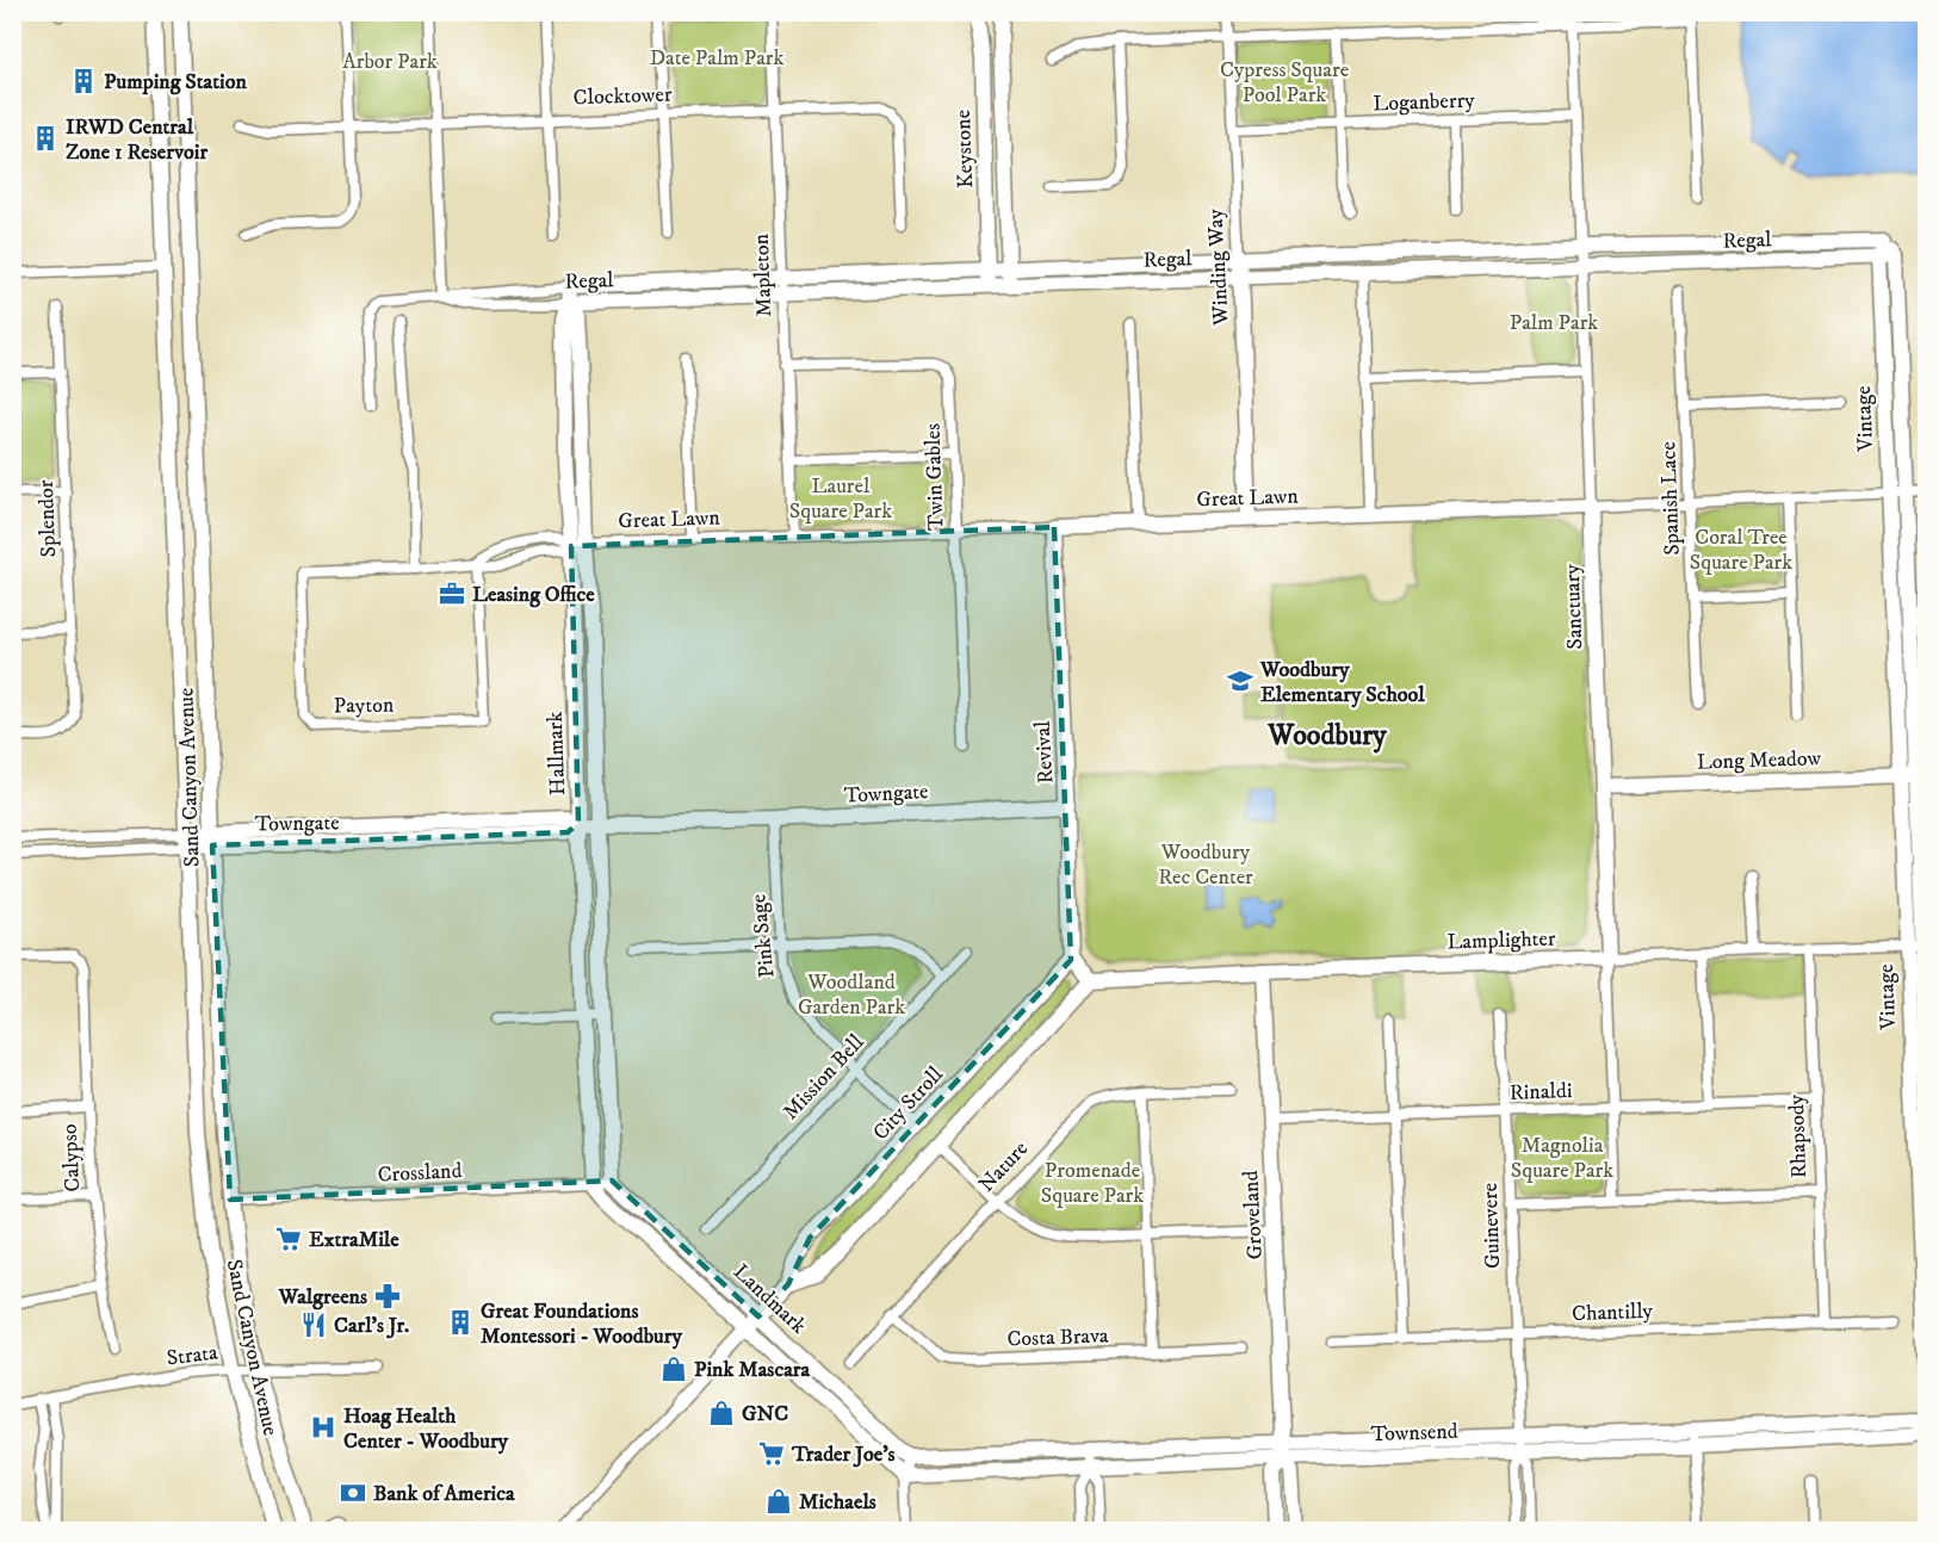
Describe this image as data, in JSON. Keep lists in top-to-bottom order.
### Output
{
  "streets": {
    "street": [
      "Clocktower",
      "Loganberry",
      "Keystone",
      "Regal",
      "Winding Way",
      "Mapleton",
      "Vintage",
      "Twin Gables",
      "Great Lawn",
      "Spanish Lace",
      "Splendor",
      "Sanctuary",
      "Payton",
      "Revival",
      "Hallmark",
      "Long Meadow",
      "Sand Canyon Avenue",
      "Towngate",
      "Pink Sage",
      "Lamplighter",
      "Mission Bell",
      "Rinaldi",
      "City Stroll",
      "Rhapsody",
      "Calypso",
      "Nature",
      "Crossland",
      "Groveland",
      "Guinevere",
      "Landmark",
      "Chantilly",
      "Costa Brava",
      "Strata",
      "Townsend"
    ]
  },
  "crossings": [
    ["Clocktower", "Mapleton"],
    ["Loganberry", "Winding Way"],
    ["Loganberry", "Sanctuary"],
    ["Keystone", "Regal"],
    ["Regal", "Winding Way"],
    ["Regal", "Mapleton"],
    ["Regal", "Vintage"],
    ["Regal", "Sanctuary"],
    ["Regal", "Hallmark"],
    ["Winding Way", "Great Lawn"],
    ["Mapleton", "Twin Gables"],
    ["Mapleton", "Great Lawn"],
    ["Vintage", "Great Lawn"],
    ["Vintage", "Long Meadow"],
    ["Vintage", "Lamplighter"],
    ["Twin Gables", "Great Lawn"],
    ["Great Lawn", "Spanish Lace"],
    ["Great Lawn", "Sanctuary"],
    ["Great Lawn", "Payton"],
    ["Great Lawn", "Revival"],
    ["Great Lawn", "Hallmark"],
    ["Sanctuary", "Long Meadow"],
    ["Sanctuary", "Lamplighter"],
    ["Sanctuary", "Rinaldi"],
    ["Payton", "Hallmark"],
    ["Revival", "Towngate"],
    ["Revival", "Lamplighter"],
    ["Revival", "City Stroll"],
    ["Hallmark", "Towngate"],
    ["Hallmark", "Crossland"],
    ["Hallmark", "Landmark"],
    ["Sand Canyon Avenue", "Towngate"],
    ["Sand Canyon Avenue", "Crossland"],
    ["Sand Canyon Avenue", "Strata"],
    ["Towngate", "Pink Sage"],
    ["Pink Sage", "Mission Bell"],
    ["Pink Sage", "City Stroll"],
    ["Lamplighter", "City Stroll"],
    ["Lamplighter", "Rhapsody"],
    ["Lamplighter", "Groveland"],
    ["Rinaldi", "Rhapsody"],
    ["Rinaldi", "Groveland"],
    ["Rinaldi", "Guinevere"],
    ["City Stroll", "Landmark"],
    ["Rhapsody", "Chantilly"],
    ["Nature", "Costa Brava"],
    ["Crossland", "Landmark"],
    ["Groveland", "Townsend"],
    ["Guinevere", "Chantilly"],
    ["Guinevere", "Townsend"],
    ["Landmark", "Townsend"]
  ],
  "districts": ["Woodbury"],
  "parks": [
    "Date Palm Park",
    "Arbor Park",
    "Cypress Square Pool Park",
    "Palm Park",
    "Laurel Square Park",
    "Coral Tree Square Park",
    "Woodbury Rec Center",
    "Woodland Garden Park",
    "Magnolia Square Park",
    "Promenade Square Park"
  ],
  "places": {
    "building": ["Pumping Station", "IRWD Central Zone 1 Reservoir", "Great Foundations Montessori - Woodbury"],
    "office": ["Leasing Office"],
    "school or university": ["Woodbury Elementary School"],
    "supermarket": ["ExtraMile", "Trader Joe's"],
    "pharmacy": ["Walgreens"],
    "restaurant": ["Carl's Jr."],
    "shop": ["Pink Mascara", "GNC", "Michaels"],
    "hospital": ["Hoag Health Center - Woodbury"],
    "bank": ["Bank of America"]
  }
}
